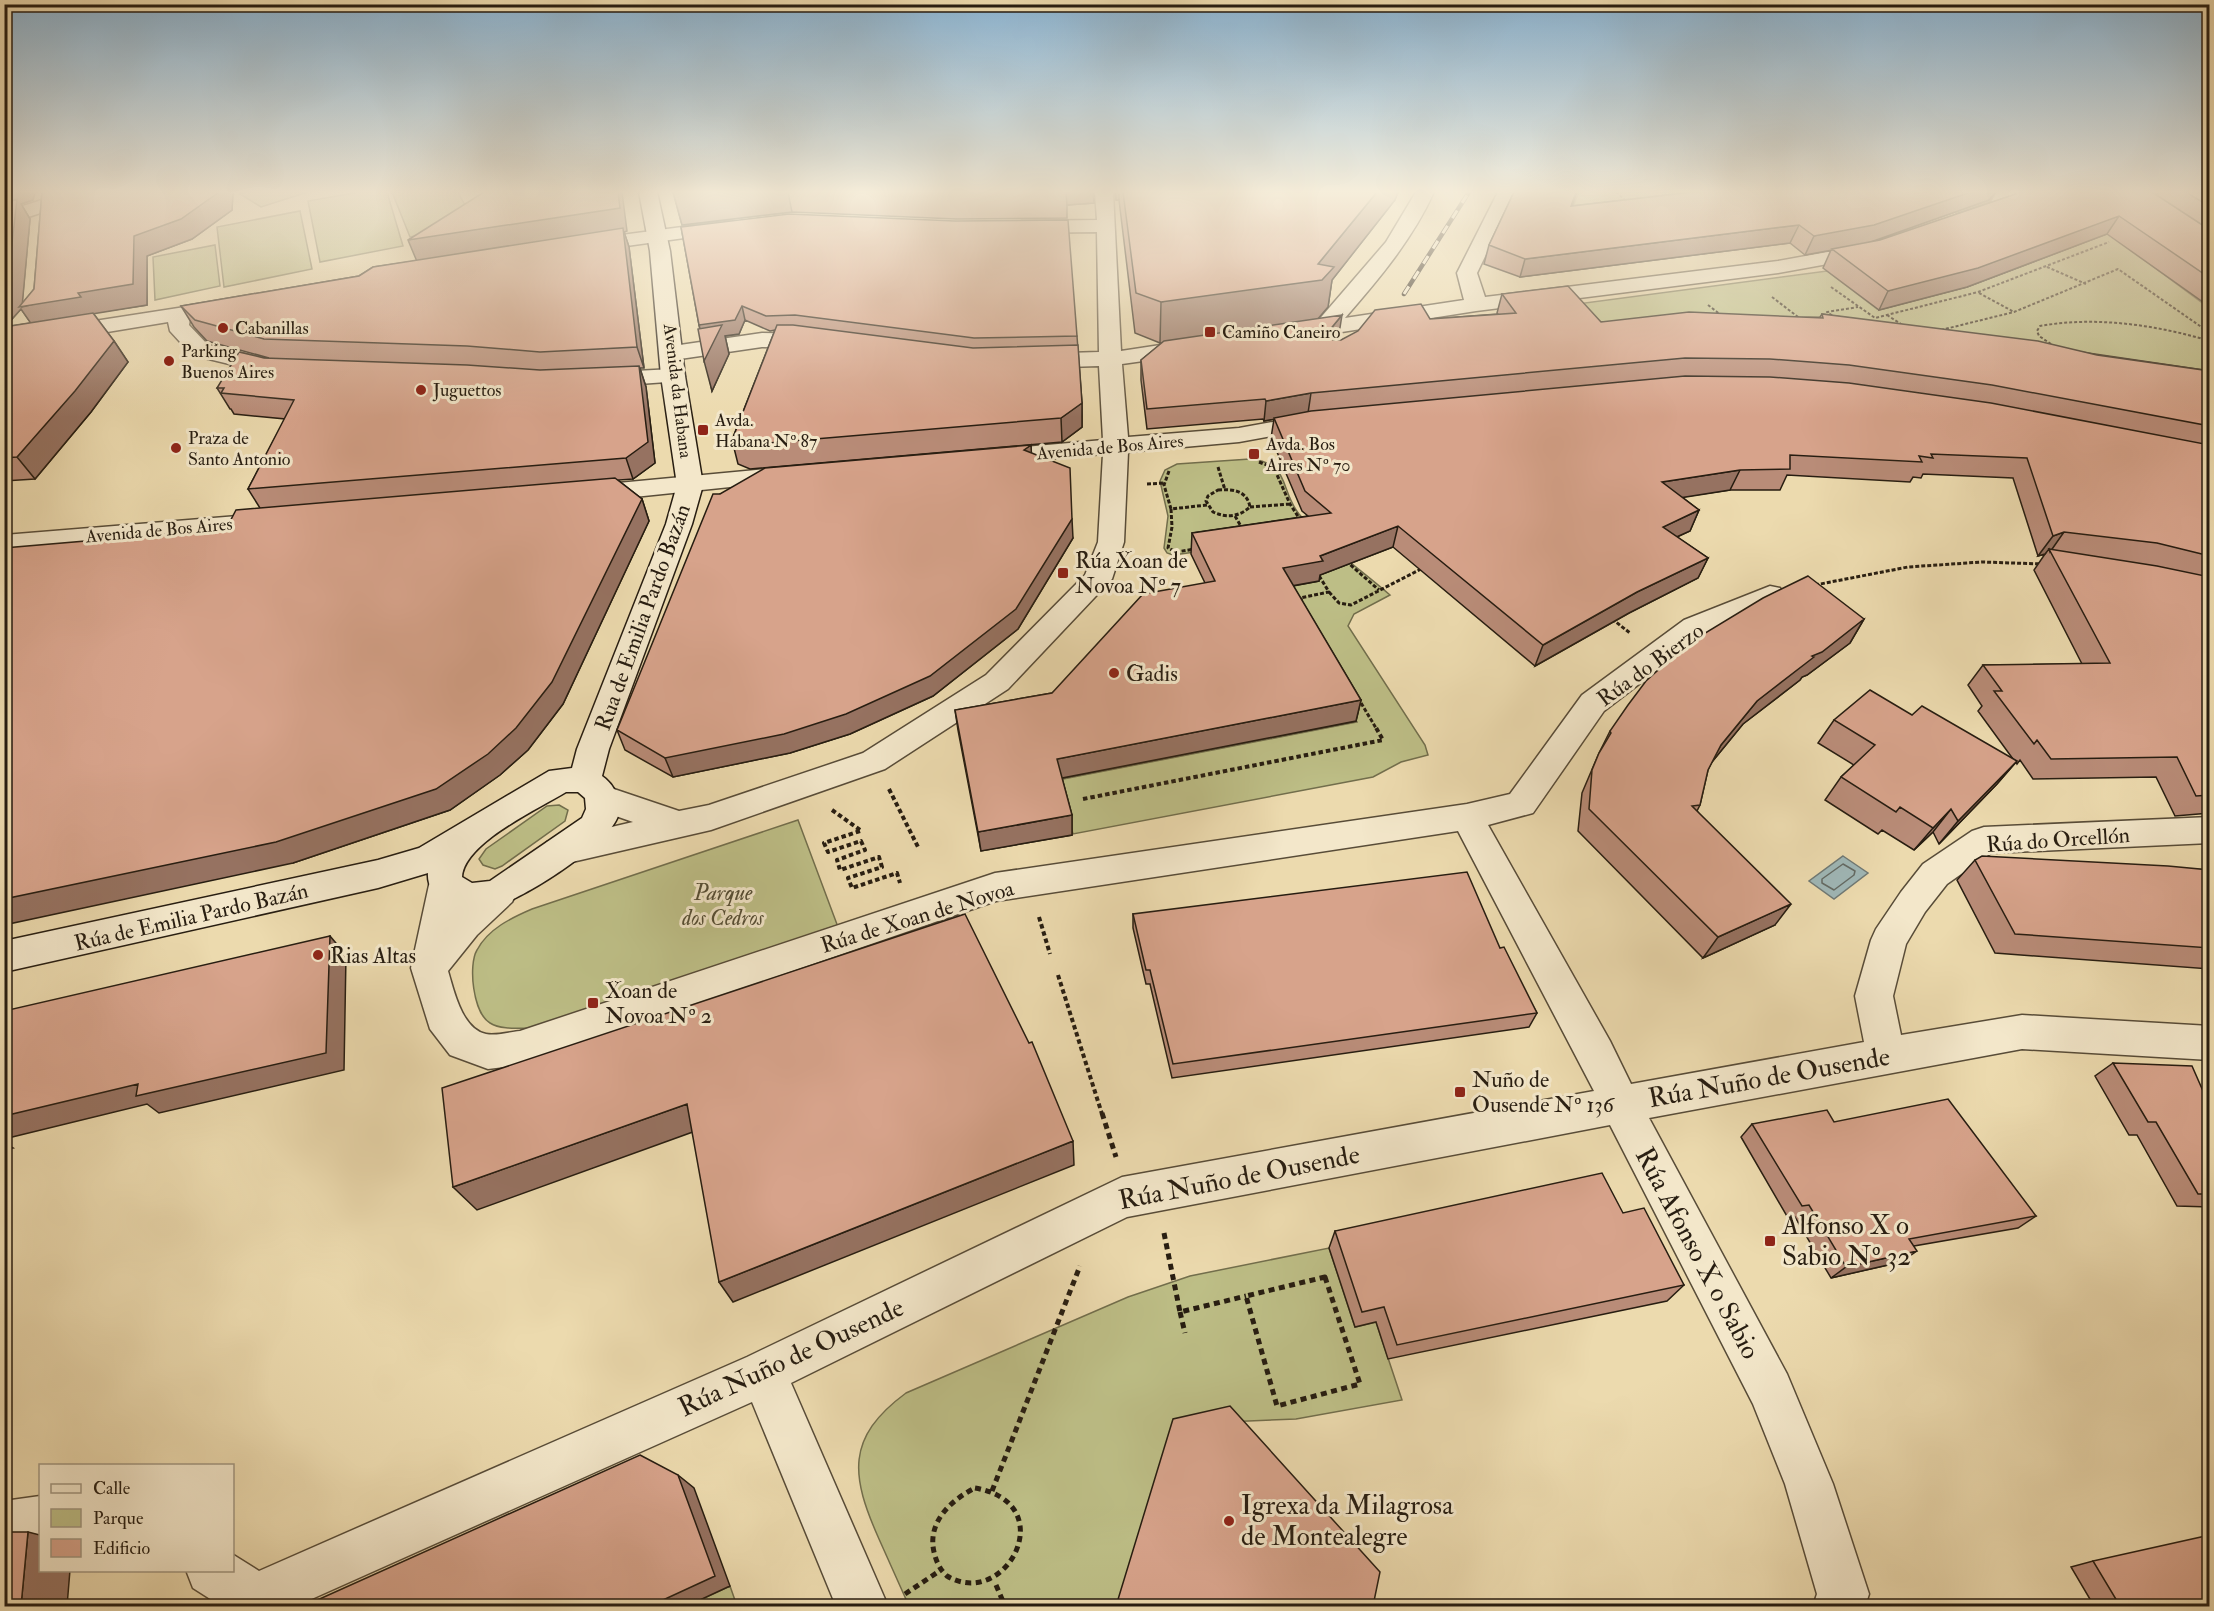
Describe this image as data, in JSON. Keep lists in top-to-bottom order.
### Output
{
  "streets": {
    "street": [
      "Avenida da Habana",
      "Avenida de Bos Aires",
      "Rua de Emilia Pardo Bazán",
      "Rúa do Bierzo",
      "Rúa do Orcellón",
      "Rúa de Emilia Pardo Bazán",
      "Rúa de Xoan de Novoa",
      "Rúa Nuño de Ousende",
      "Rúa Afonso X o Sabio"
    ]
  },
  "crossings": [
    ["Avenida da Habana", "Rua de Emilia Pardo Bazán"],
    ["Rua de Emilia Pardo Bazán", "Rúa de Emilia Pardo Bazán"],
    ["Rúa do Bierzo", "Rúa de Xoan de Novoa"],
    ["Rúa do Bierzo", "Rúa Afonso X o Sabio"],
    ["Rúa do Orcellón", "Rúa Nuño de Ousende"],
    ["Rúa de Emilia Pardo Bazán", "Rúa de Xoan de Novoa"],
    ["Rúa de Xoan de Novoa", "Rúa Afonso X o Sabio"],
    ["Rúa Nuño de Ousende", "Rúa Afonso X o Sabio"]
  ],
  "parks": ["Parque dos Cedros"],
  "places": {
    "other": [
      "Cabanillas",
      "Parking Buenos Aires",
      "Juguettos",
      "Praza de Santo Antonio",
      "Gadis",
      "Rias Altas",
      "Igrexa da Milagrosa de Montealegre"
    ],
    "transit": [
      "Camiño Caneiro",
      "Avda. Habana Nº 87",
      "Avda. Bos Aires Nº 70",
      "Rúa Xoan de Novoa Nº 7",
      "Xoan de Novoa Nº 2",
      "Nuño de Ousende Nº 136",
      "Alfonso X o Sabio Nº 32"
    ]
  },
  "legend": ["Calle", "Parque", "Edificio"]
}
